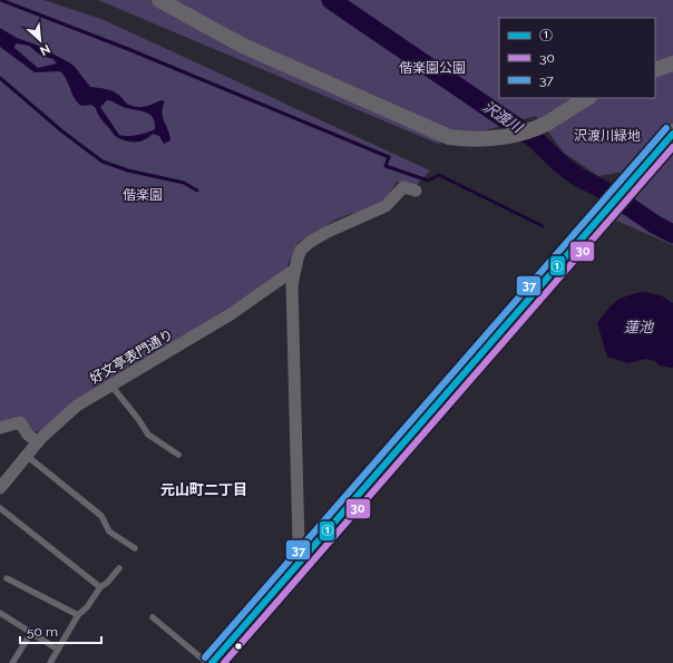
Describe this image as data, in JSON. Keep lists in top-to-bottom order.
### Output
{
  "streets": {
    "street": ["好文亭表門通り"]
  },
  "districts": ["元山町二丁目"],
  "water": ["沢渡川", "蓮池"],
  "parks": ["偕楽園公園", "沢渡川緑地", "偕楽園"],
  "lines": ["transit line 37", "transit line ①", "transit line 30"],
  "legend": ["①", "30", "37"],
  "scale_bar": "50 m",
  "north": "bottom right"
}
